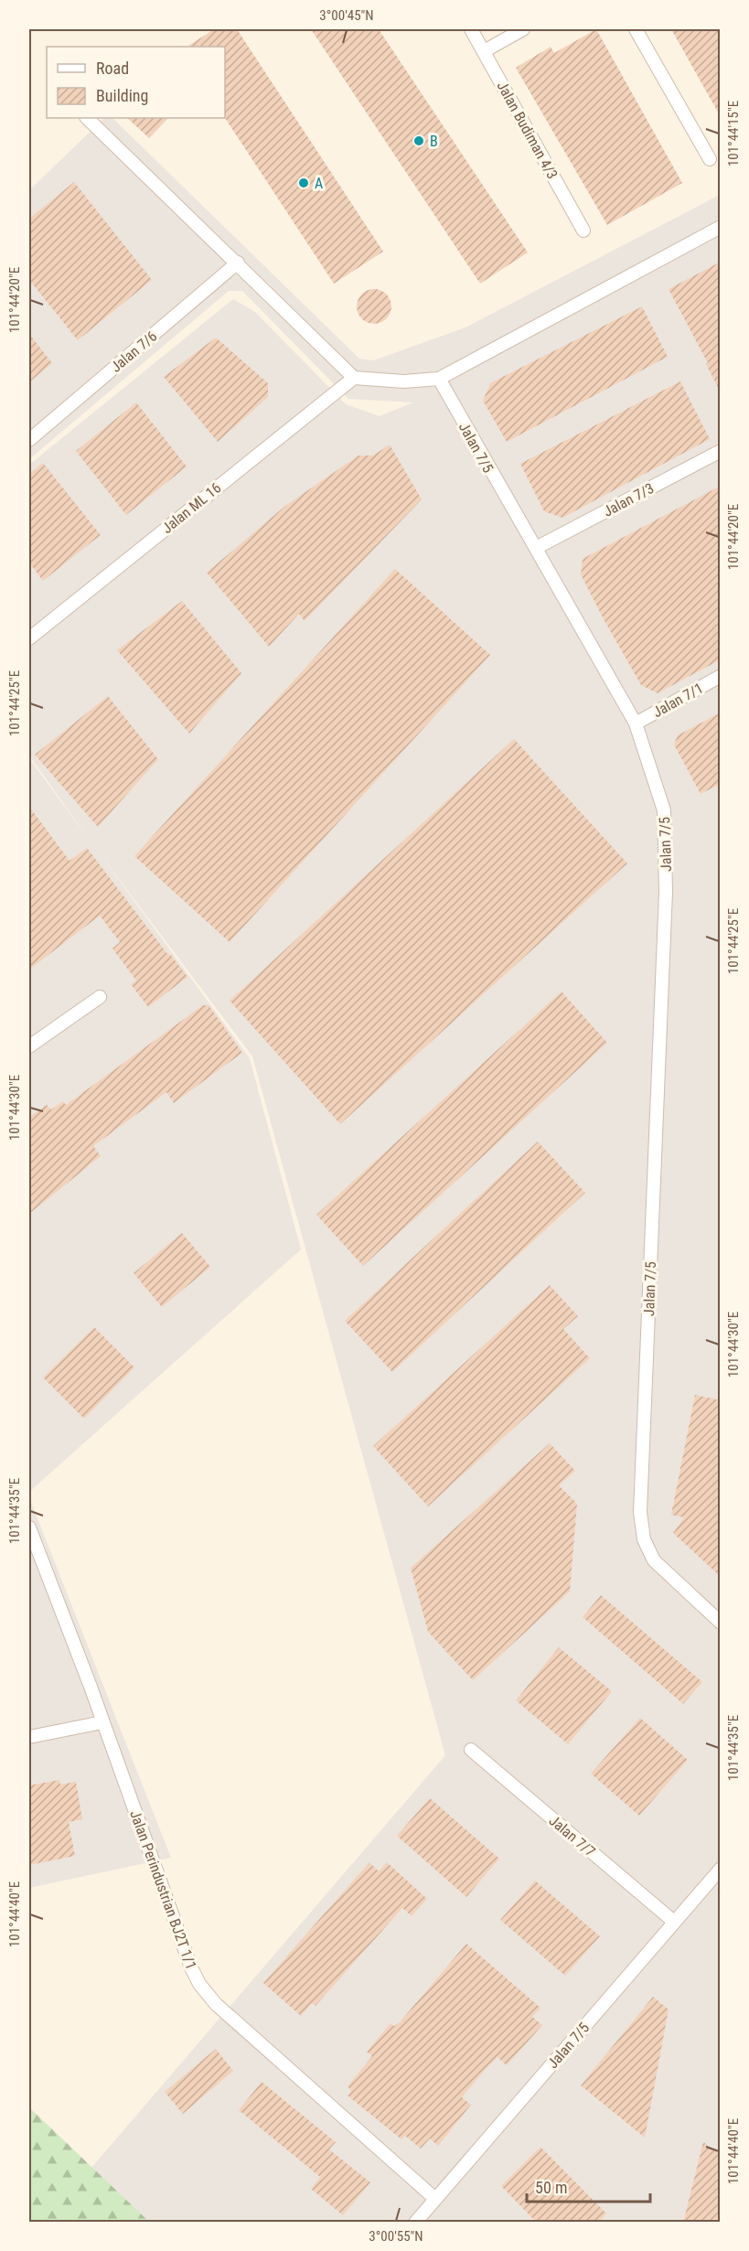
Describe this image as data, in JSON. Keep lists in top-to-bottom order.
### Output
{
  "streets": {
    "street": [
      "Jalan Budiman 4/3",
      "Jalan 7/6",
      "Jalan 7/5",
      "Jalan 7/3",
      "Jalan ML 16",
      "Jalan 7/1",
      "Jalan 7/7",
      "Jalan Perindustrian BJ2T 1/1"
    ]
  },
  "crossings": [
    ["Jalan 7/5", "Jalan 7/3"],
    ["Jalan 7/5", "Jalan 7/1"],
    ["Jalan 7/5", "Jalan 7/7"],
    ["Jalan 7/5", "Jalan Perindustrian BJ2T 1/1"]
  ],
  "places": ["B", "A"],
  "legend": ["Road", "Building"],
  "scale_bar": "50 m",
  "coordinates": [
    "3°00'45\"N",
    "101°44'15\"E",
    "101°44'20\"E",
    "101°44'25\"E",
    "101°44'30\"E",
    "101°44'35\"E",
    "101°44'40\"E",
    "3°00'55\"N"
  ]
}
